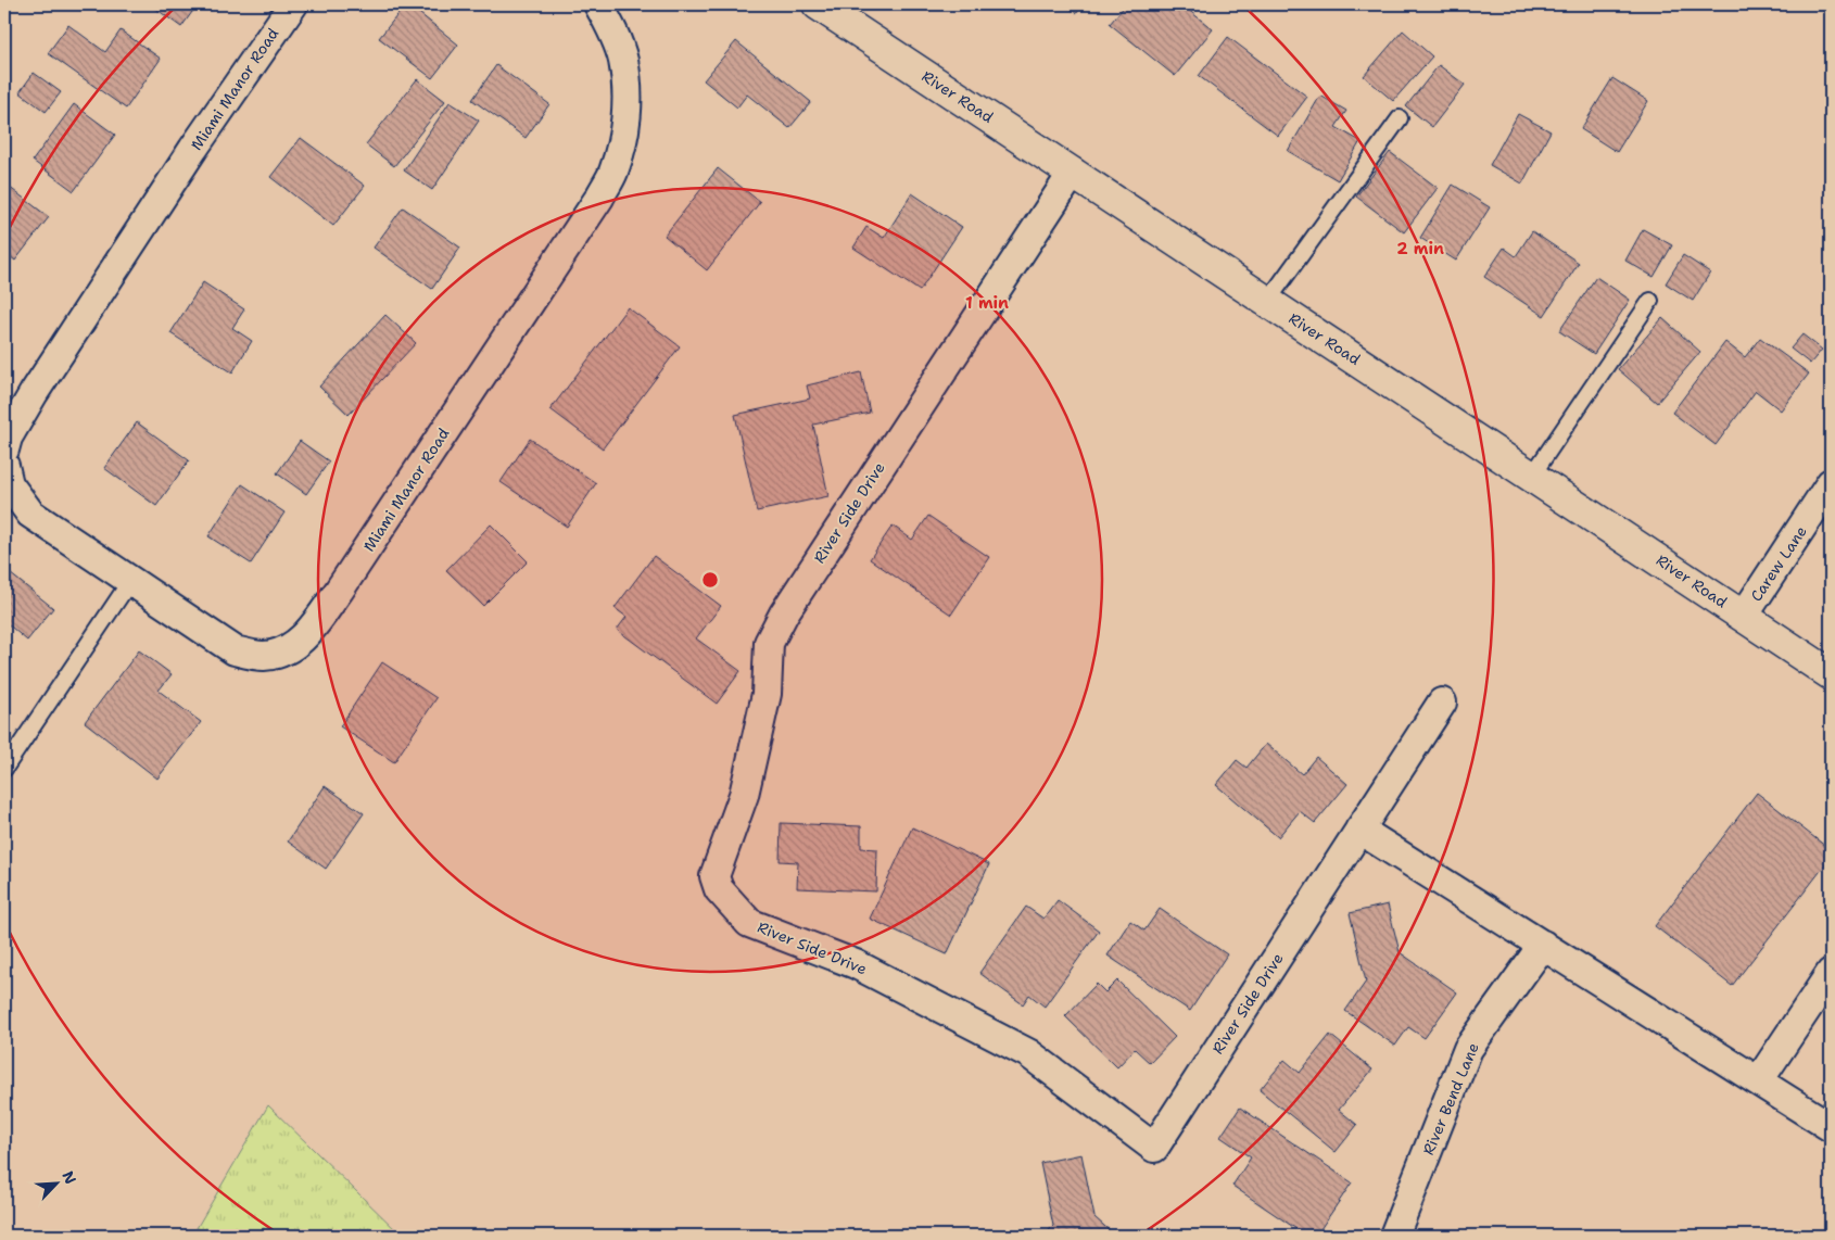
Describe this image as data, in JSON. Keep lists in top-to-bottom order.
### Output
{
  "streets": {
    "street": [
      "Miami Manor Road",
      "River Road",
      "River Side Drive",
      "Carew Lane",
      "River Bend Lane"
    ]
  },
  "crossings": [
    ["River Road", "River Side Drive"],
    ["River Road", "Carew Lane"]
  ],
  "north": "top right",
  "rings": ["2 min", "1 min"]
}
